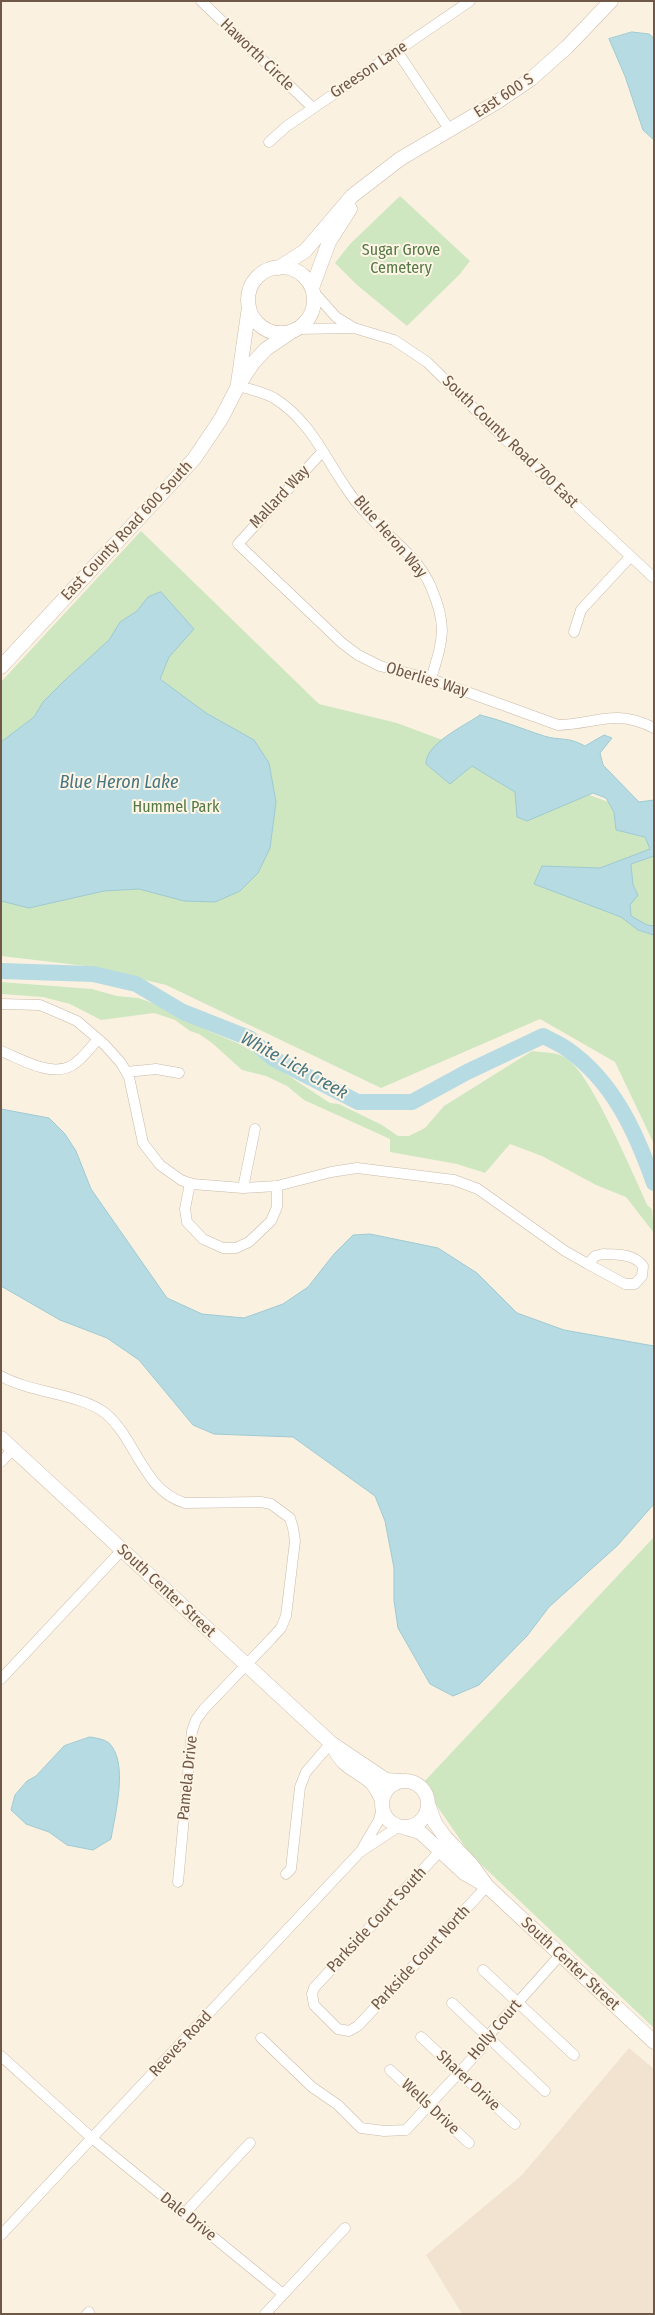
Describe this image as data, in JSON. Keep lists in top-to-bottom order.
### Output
{
  "streets": {
    "street": [
      "Haworth Circle",
      "Greeson Lane",
      "East 600 S",
      "South County Road 700 East",
      "Mallard Way",
      "East County Road 600 South",
      "Blue Heron Way",
      "Oberlies Way",
      "South Center Street",
      "Pamela Drive",
      "Parkside Court South",
      "Parkside Court North",
      "Holly Court",
      "Reeves Road",
      "Sharer Drive",
      "Wells Drive",
      "Dale Drive"
    ]
  },
  "crossings": [
    ["Haworth Circle", "Greeson Lane"],
    ["South County Road 700 East", "East County Road 600 South"],
    ["Mallard Way", "Blue Heron Way"],
    ["Mallard Way", "Oberlies Way"],
    ["East County Road 600 South", "Blue Heron Way"],
    ["Blue Heron Way", "Oberlies Way"],
    ["South Center Street", "Pamela Drive"],
    ["South Center Street", "Parkside Court South"],
    ["South Center Street", "Parkside Court North"],
    ["South Center Street", "Holly Court"],
    ["South Center Street", "Reeves Road"],
    ["Parkside Court South", "Parkside Court North"],
    ["Holly Court", "Sharer Drive"],
    ["Holly Court", "Wells Drive"],
    ["Reeves Road", "Dale Drive"]
  ],
  "water": ["Blue Heron Lake", "White Lick Creek"],
  "parks": ["Sugar Grove Cemetery", "Hummel Park"]
}
